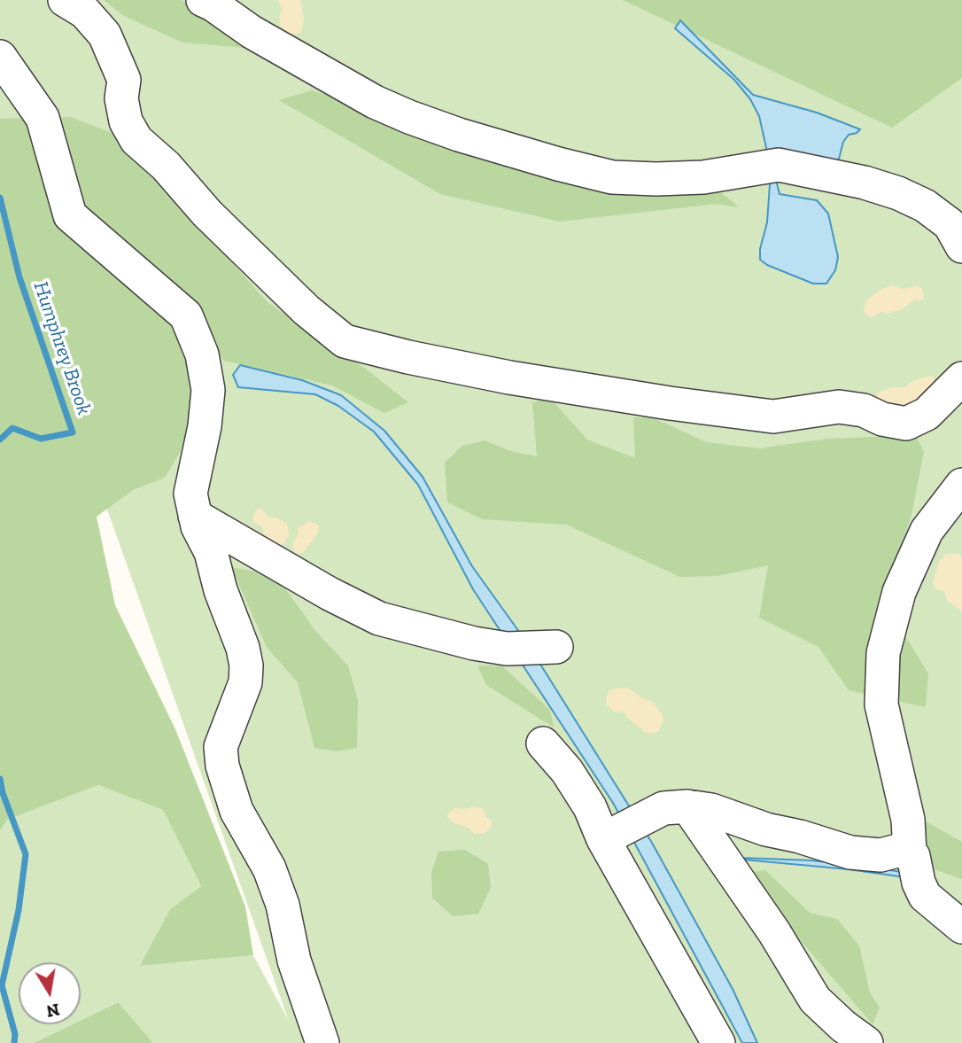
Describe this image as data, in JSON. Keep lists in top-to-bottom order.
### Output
{
  "water": ["Humphrey Brook"],
  "north": "bottom"
}
